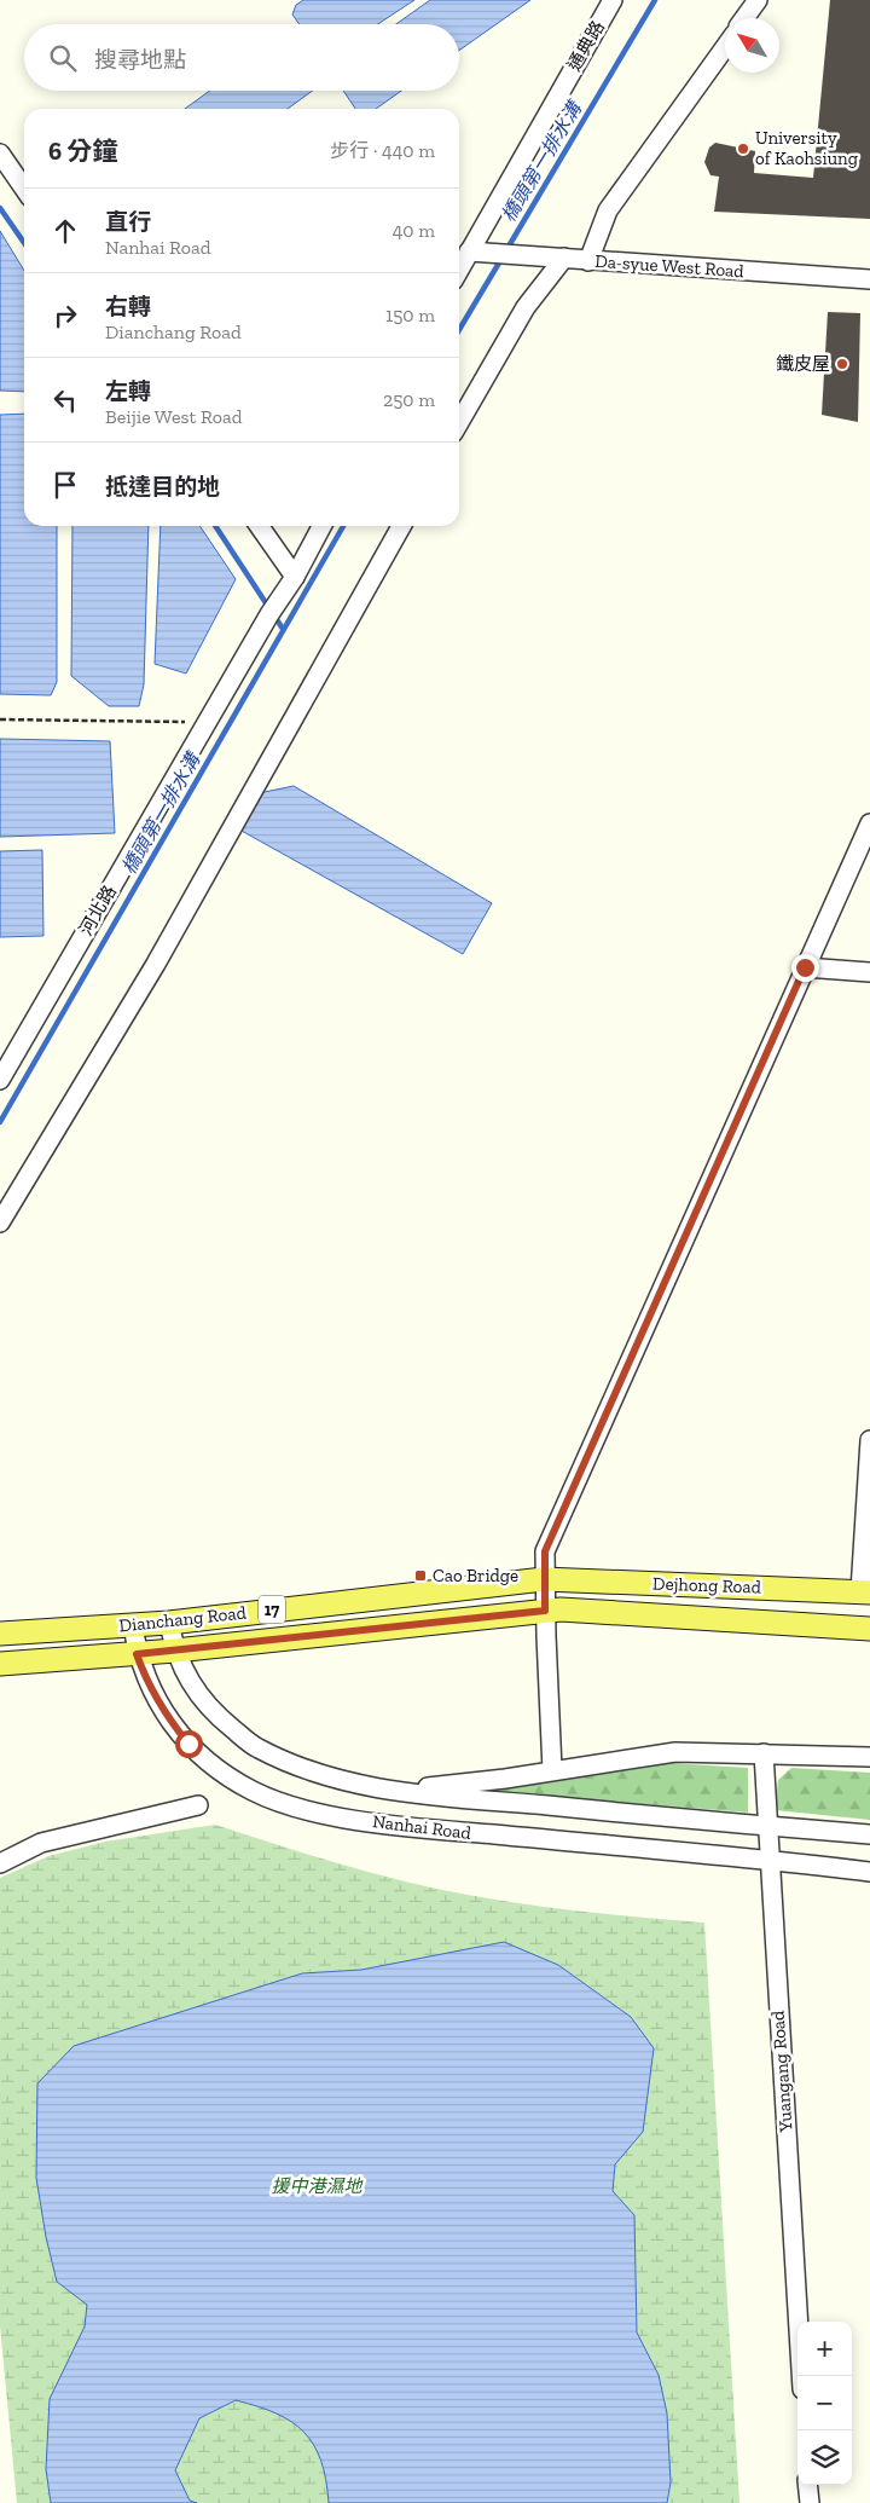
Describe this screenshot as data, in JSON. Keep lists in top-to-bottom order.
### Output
{
  "streets": {
    "main road": ["Dejhong Road", "17", "Dianchang Road"],
    "street": [
      "通典路",
      "Da-syue West Road",
      "河北路",
      "Nanhai Road",
      "Yuangang Road"
    ]
  },
  "crossings": [
    ["通典路", "Da-syue West Road"],
    ["Dejhong Road", "Dianchang Road"],
    ["Dianchang Road", "Nanhai Road"],
    ["Nanhai Road", "Yuangang Road"]
  ],
  "water": ["橋頭第一排水溝"],
  "parks": ["援中港濕地"],
  "places": {
    "other": ["University of Kaohsiung", "鐵皮屋"],
    "transit": ["Cao Bridge"]
  },
  "north": "top left",
  "page": {
    "search": "搜尋地點",
    "heading": ["6 分鐘", "步行 · 440 m"],
    "list": [
      ["直行", "Nanhai Road", "40 m"],
      ["右轉", "Dianchang Road", "150 m"],
      ["左轉", "Beijie West Road", "250 m"],
      "抵達目的地"
    ],
    "map_buttons": ["+", "−"]
  }
}
